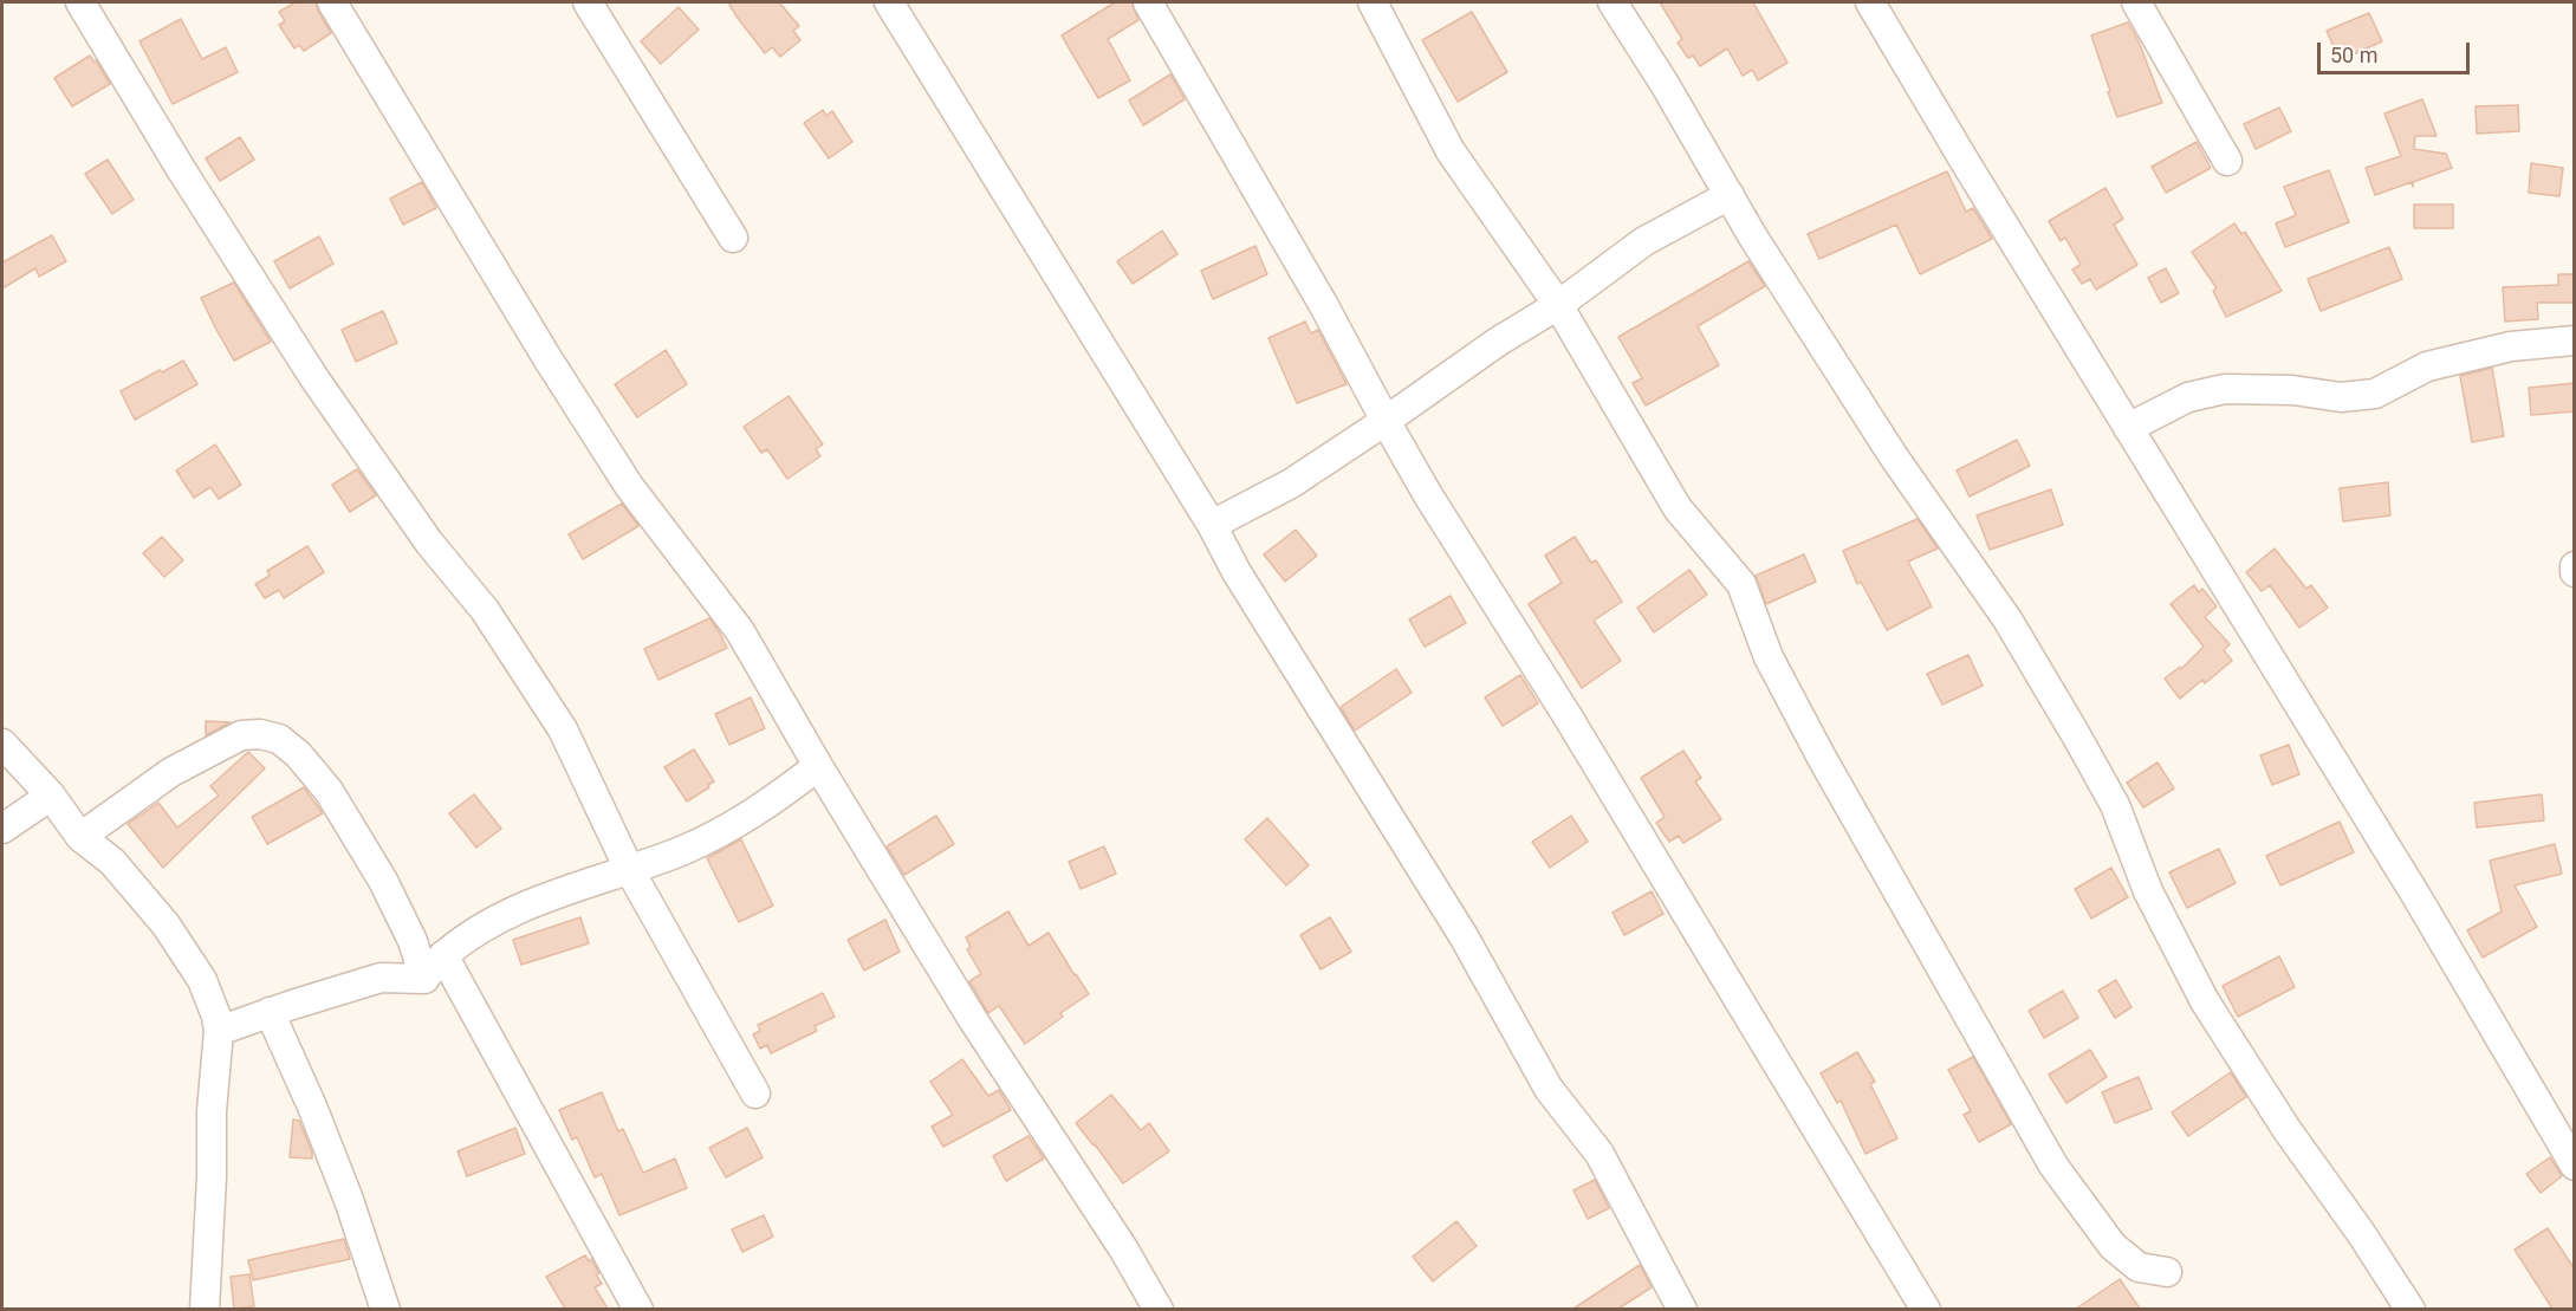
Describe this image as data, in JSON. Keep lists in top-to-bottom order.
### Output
{
  "scale_bar": "50 m"
}
